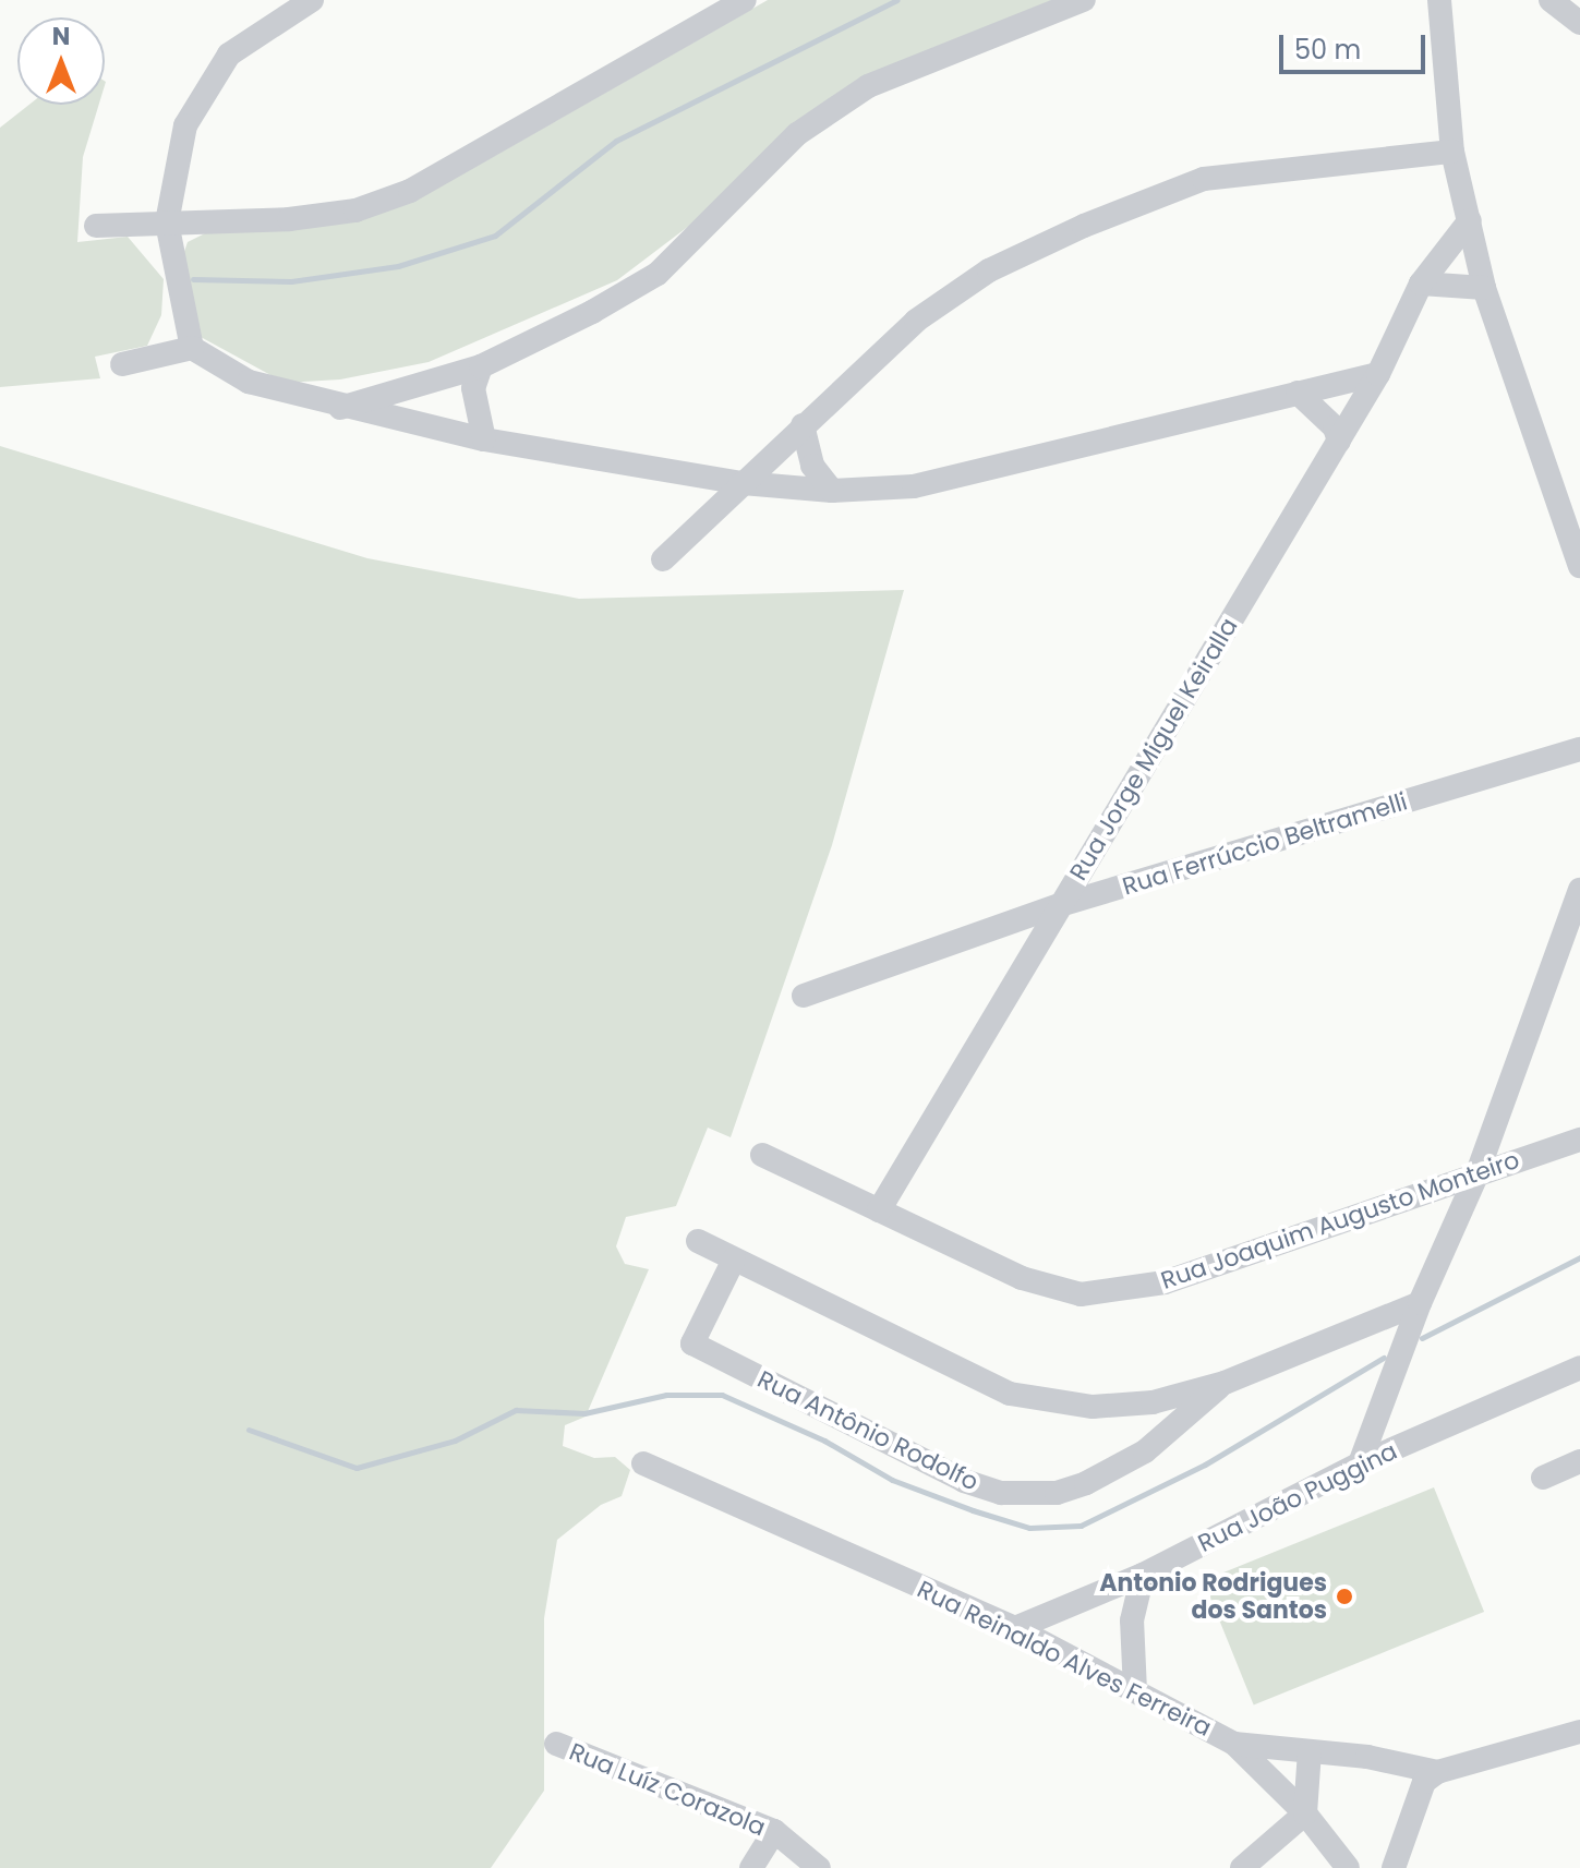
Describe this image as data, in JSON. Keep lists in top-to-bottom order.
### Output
{
  "streets": {
    "street": [
      "Rua Jorge Miguel Keiralla",
      "Rua Ferrúccio Beltramelli",
      "Rua Joaquim Augusto Monteiro",
      "Rua Antônio Rodolfo",
      "Rua João Puggina",
      "Rua Reinaldo Alves Ferreira",
      "Rua Luíz Corazola"
    ]
  },
  "crossings": [
    ["Rua Jorge Miguel Keiralla", "Rua Ferrúccio Beltramelli"],
    ["Rua Jorge Miguel Keiralla", "Rua Joaquim Augusto Monteiro"],
    ["Rua João Puggina", "Rua Reinaldo Alves Ferreira"]
  ],
  "places": ["Antonio Rodrigues dos Santos"],
  "scale_bar": "50 m",
  "north": "top"
}
